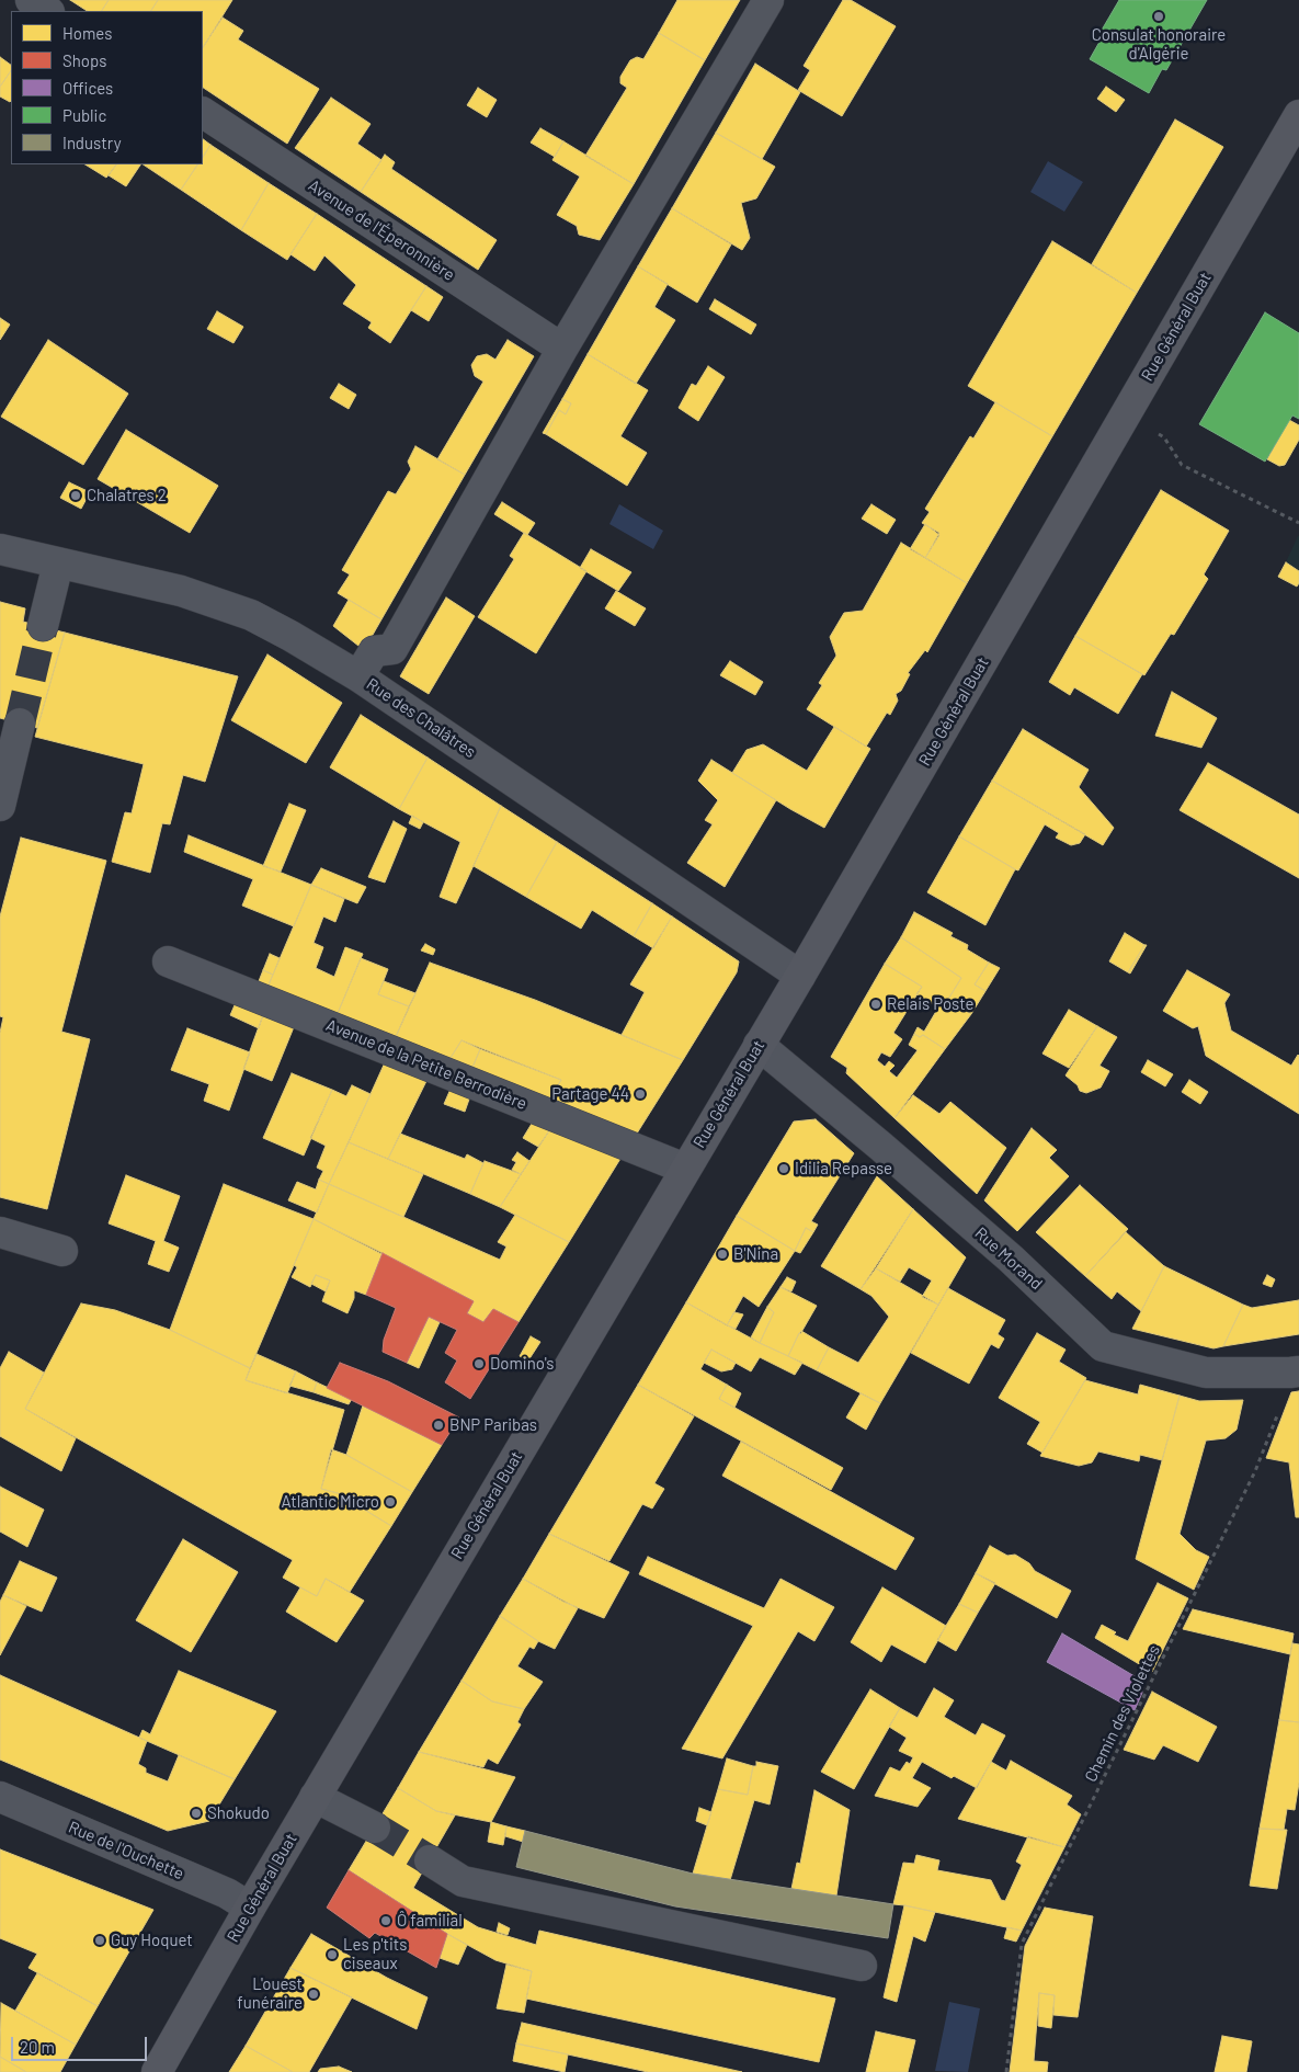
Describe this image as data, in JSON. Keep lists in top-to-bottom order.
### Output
{
  "streets": {
    "main road": ["Rue Général Buat"],
    "street": [
      "Avenue de l'Éperonnière",
      "Rue des Chalâtres",
      "Avenue de la Petite Berrodière",
      "Rue Morand",
      "Rue de l'Ouchette"
    ],
    "path": ["Chemin des Violettes"]
  },
  "crossings": [
    ["Rue Général Buat", "Rue des Chalâtres"],
    ["Rue Général Buat", "Avenue de la Petite Berrodière"],
    ["Rue Général Buat", "Rue Morand"],
    ["Rue Général Buat", "Rue de l'Ouchette"],
    ["Rue Morand", "Chemin des Violettes"]
  ],
  "places": [
    "Consulat honoraire d'Algérie",
    "Chalatres 2",
    "Relais Poste",
    "Partage 44",
    "Idilia Repasse",
    "B'Nina",
    "Domino's",
    "BNP Paribas",
    "Atlantic Micro",
    "Shokudo",
    "Ô familial",
    "Guy Hoquet",
    "Les p'tits ciseaux",
    "L'ouest funéraire"
  ],
  "legend": [
    "Homes",
    "Shops",
    "Offices",
    "Public",
    "Industry"
  ],
  "scale_bar": "20 m"
}
